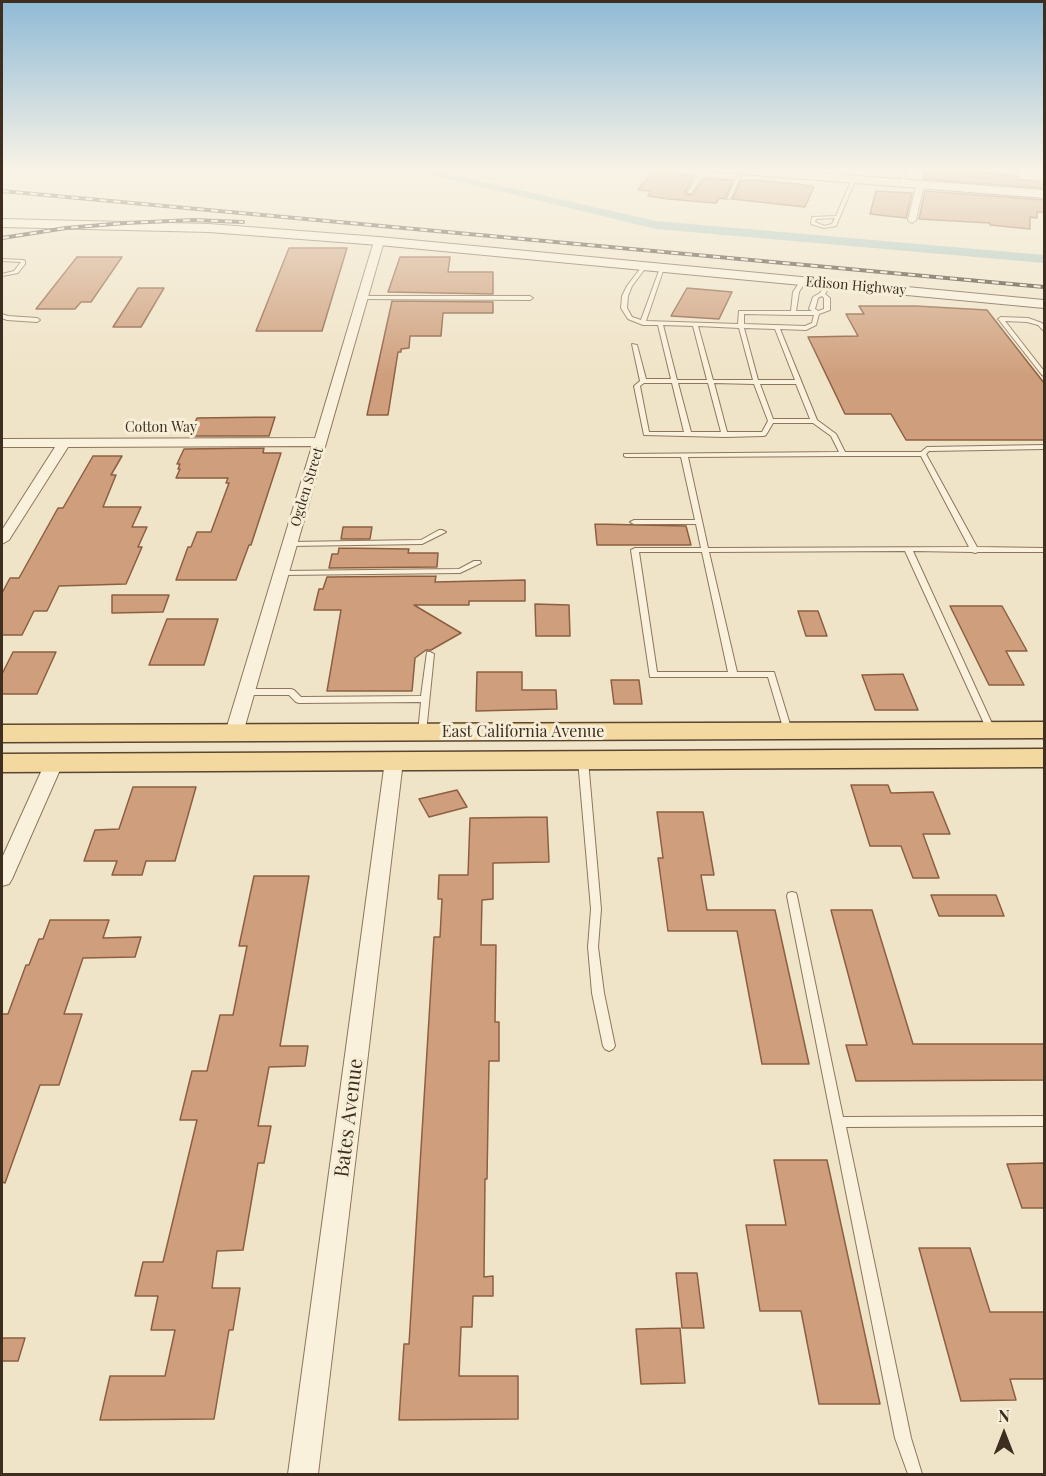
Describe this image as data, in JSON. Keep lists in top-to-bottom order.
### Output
{
  "streets": {
    "main road": ["Edison Highway", "East California Avenue"],
    "street": ["Cotton Way", "Ogden Street", "Bates Avenue"]
  },
  "crossings": [
    ["Edison Highway", "Ogden Street"],
    ["Cotton Way", "Ogden Street"],
    ["Ogden Street", "East California Avenue"],
    ["East California Avenue", "Bates Avenue"]
  ],
  "north": "top"
}
